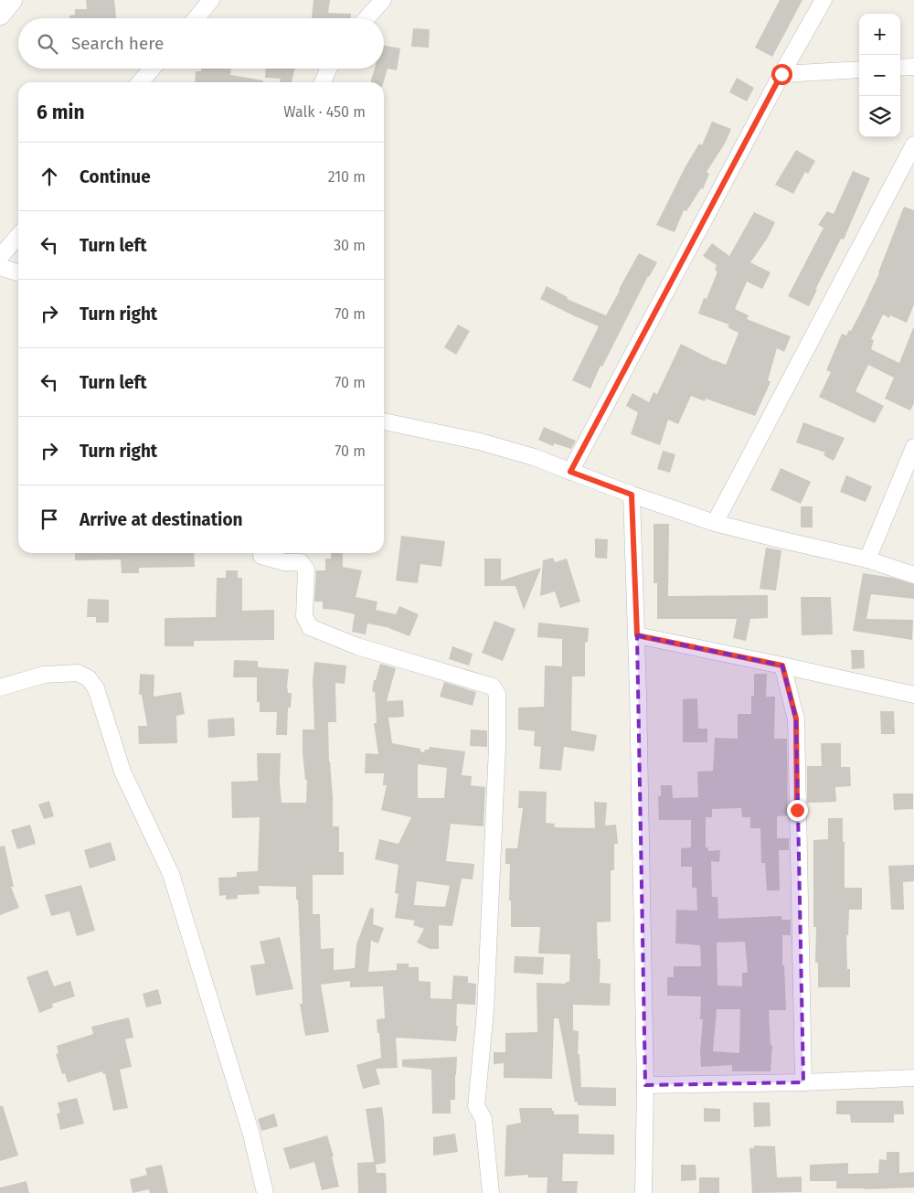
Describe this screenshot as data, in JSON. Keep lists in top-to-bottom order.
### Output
{
  "page": {
    "map_buttons": ["+", "−"],
    "search": "Search here",
    "heading": ["6 min", "Walk · 450 m"],
    "list": [
      ["Continue", "210 m"],
      ["Turn left", "30 m"],
      ["Turn right", "70 m"],
      ["Turn left", "70 m"],
      ["Turn right", "70 m"],
      "Arrive at destination"
    ]
  }
}
